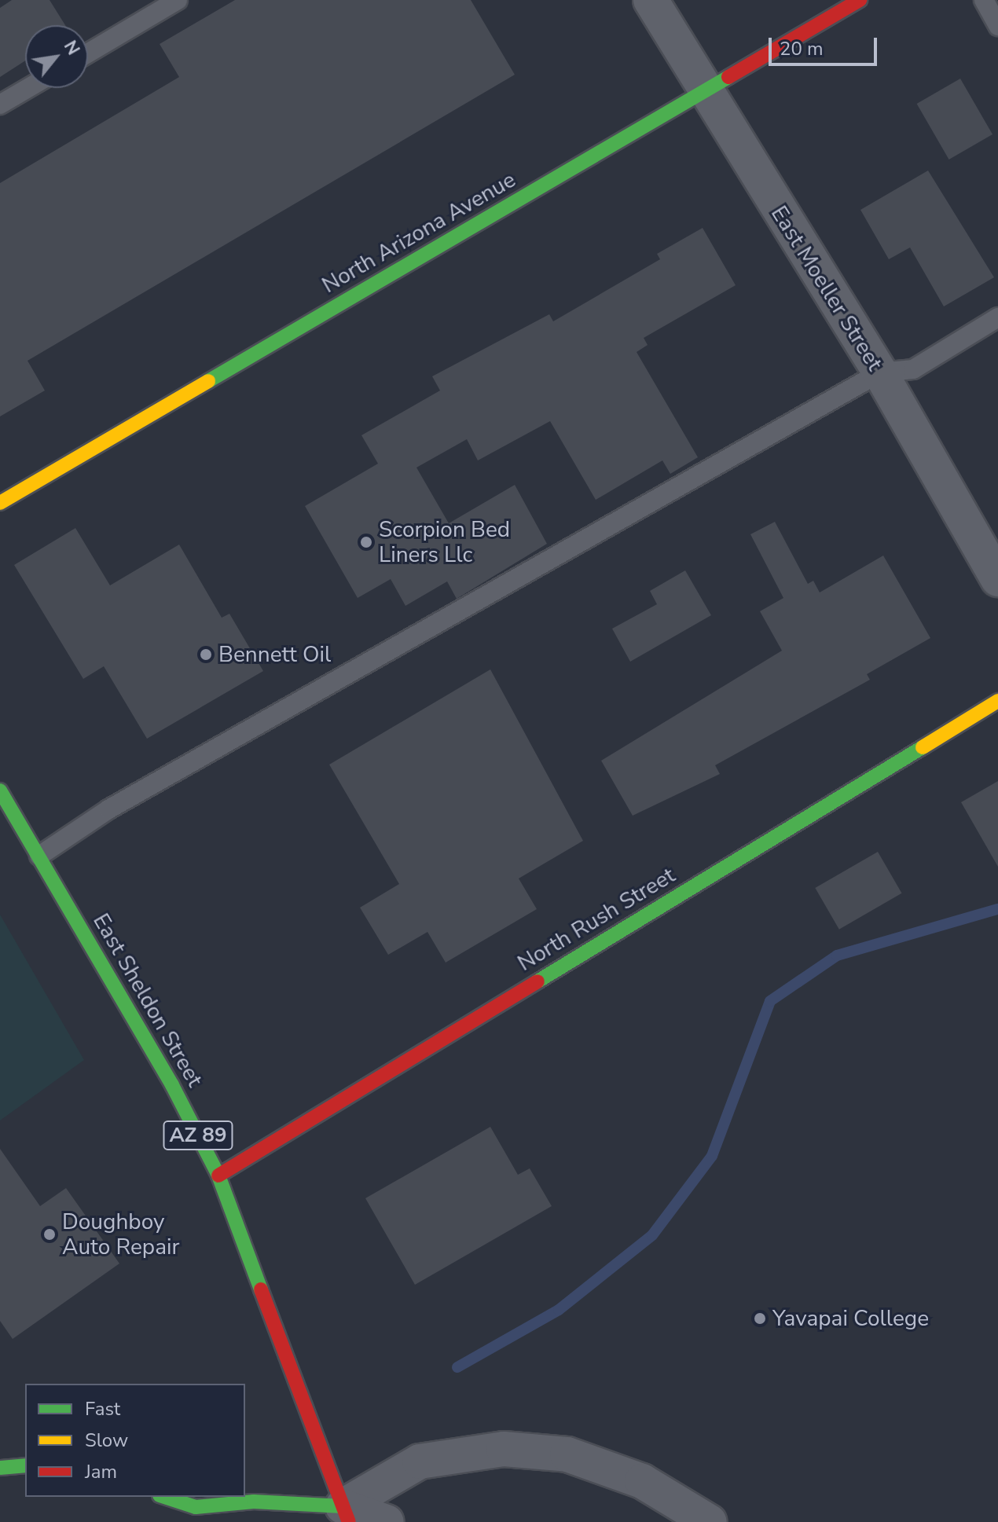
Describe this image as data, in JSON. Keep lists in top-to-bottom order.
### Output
{
  "streets": {
    "street": [
      "North Arizona Avenue",
      "East Moeller Street",
      "North Rush Street",
      "East Sheldon Street",
      "AZ 89"
    ]
  },
  "crossings": [
    ["North Arizona Avenue", "East Moeller Street"],
    ["North Rush Street", "East Sheldon Street"]
  ],
  "places": [
    "Scorpion Bed Liners Llc",
    "Bennett Oil",
    "Doughboy Auto Repair",
    "Yavapai College"
  ],
  "legend": ["Fast", "Slow", "Jam"],
  "scale_bar": "20 m",
  "north": "top right"
}
